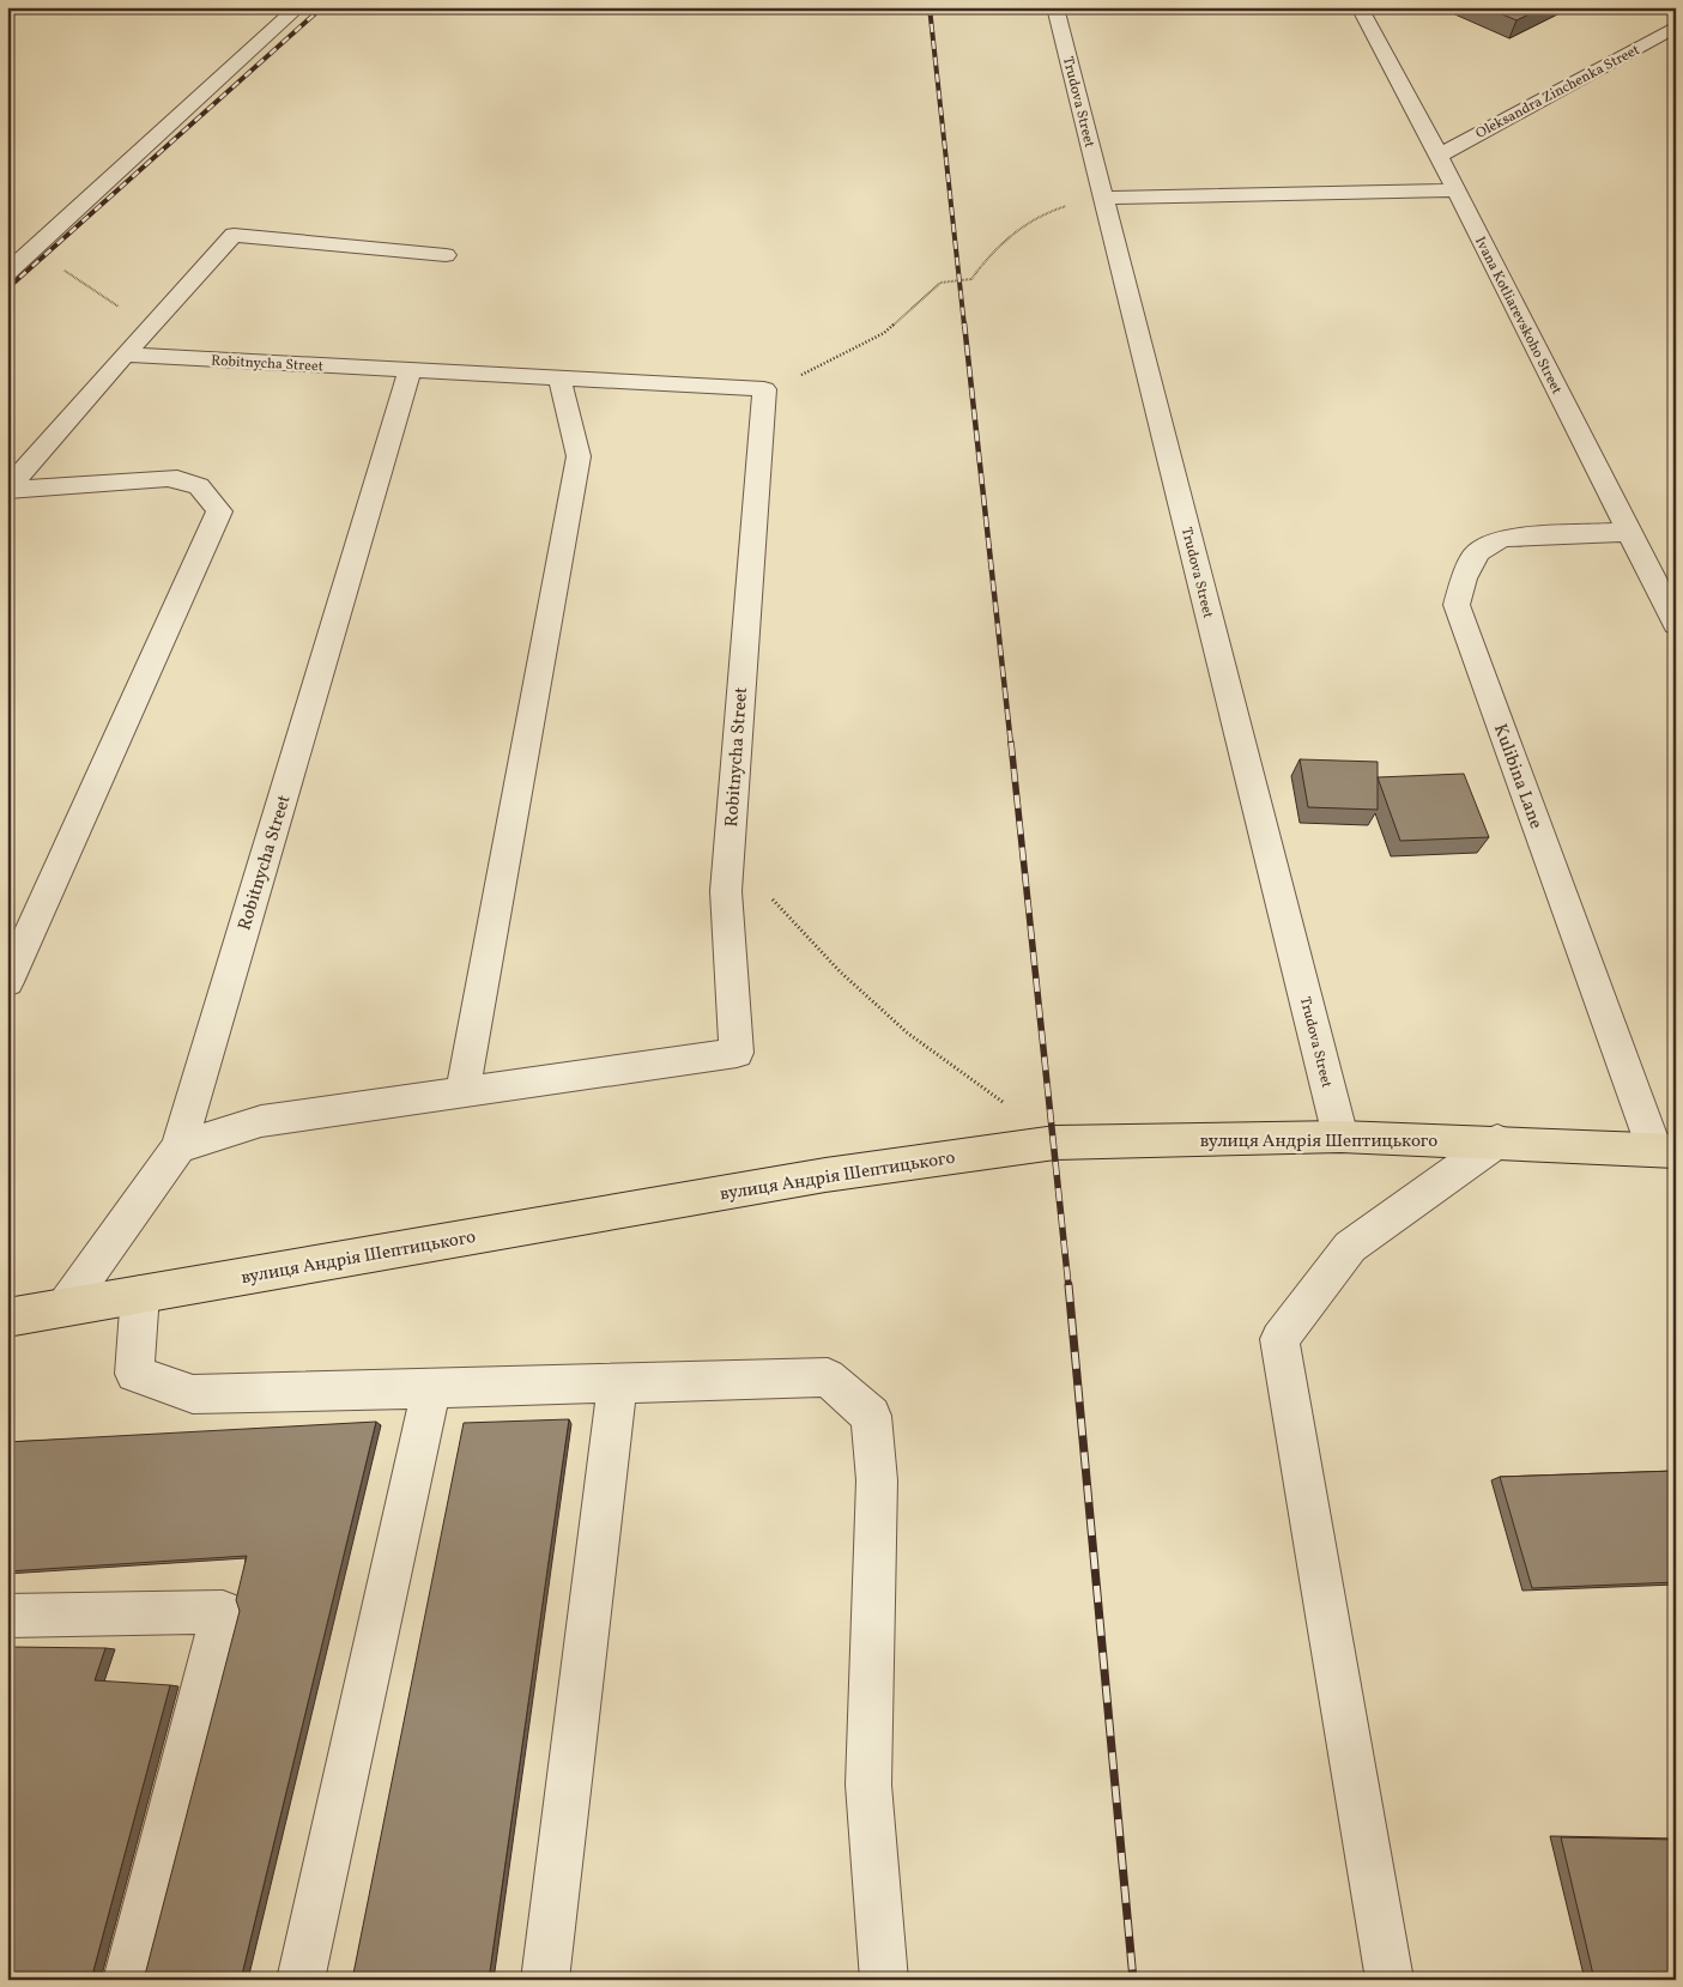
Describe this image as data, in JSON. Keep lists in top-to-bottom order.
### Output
{
  "streets": {
    "main road": ["вулиця Андрія Шептицького"],
    "street": [
      "Oleksandra Zinchenka Street",
      "Trudova Street",
      "Ivana Kotliarevskoho Street",
      "Robitnycha Street",
      "Kulibina Lane"
    ]
  },
  "crossings": [
    ["Oleksandra Zinchenka Street", "Ivana Kotliarevskoho Street"],
    ["Trudova Street", "вулиця Андрія Шептицького"],
    ["Ivana Kotliarevskoho Street", "Kulibina Lane"],
    ["Robitnycha Street", "вулиця Андрія Шептицького"],
    ["Kulibina Lane", "вулиця Андрія Шептицького"]
  ]
}
